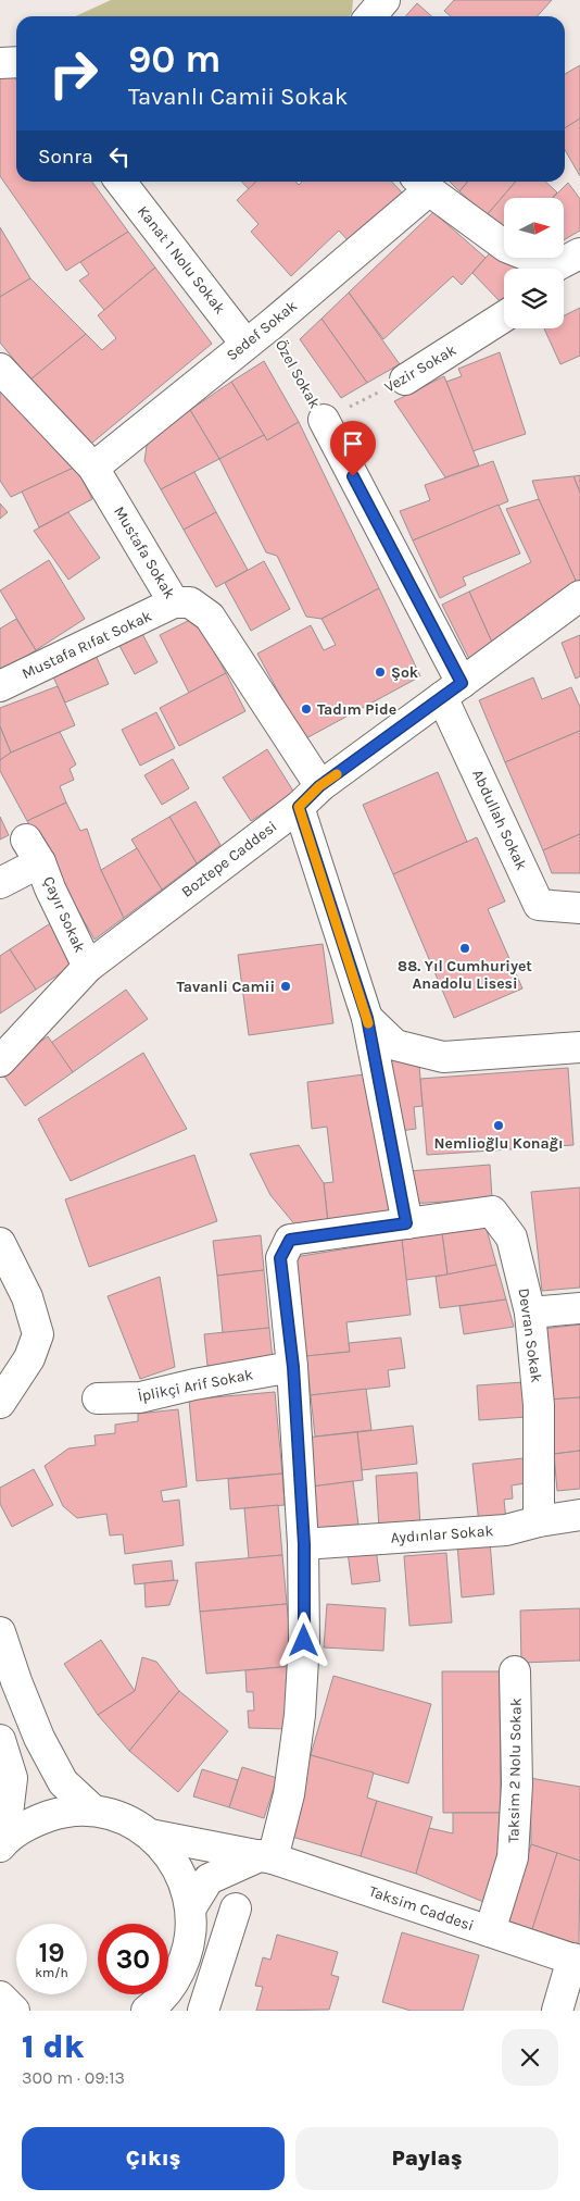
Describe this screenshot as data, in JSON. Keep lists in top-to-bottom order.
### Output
{
  "streets": {
    "street": [
      "Kanat 1 Nolu Sokak",
      "Sedef Sokak",
      "Vezir Sokak",
      "Özel Sokak",
      "Mustafa Sokak",
      "Mustafa Rıfat Sokak",
      "Abdullah Sokak",
      "Boztepe Caddesi",
      "Çayır Sokak",
      "Devran Sokak",
      "İplikçi Arif Sokak",
      "Aydınlar Sokak",
      "Taksim 2 Nolu Sokak",
      "Taksim Caddesi"
    ]
  },
  "crossings": [
    ["Kanat 1 Nolu Sokak", "Sedef Sokak"],
    ["Sedef Sokak", "Özel Sokak"],
    ["Sedef Sokak", "Mustafa Sokak"],
    ["Vezir Sokak", "Özel Sokak"],
    ["Özel Sokak", "Abdullah Sokak"],
    ["Özel Sokak", "Boztepe Caddesi"],
    ["Mustafa Sokak", "Mustafa Rıfat Sokak"],
    ["Mustafa Sokak", "Boztepe Caddesi"],
    ["Abdullah Sokak", "Boztepe Caddesi"],
    ["Boztepe Caddesi", "Çayır Sokak"],
    ["Devran Sokak", "Aydınlar Sokak"],
    ["Taksim 2 Nolu Sokak", "Taksim Caddesi"]
  ],
  "places": [
    "Şok",
    "Tadım Pide",
    "88. Yıl Cumhuriyet Anadolu Lisesi",
    "Tavanli Camii",
    "Nemlioğlu Konağı"
  ],
  "north": "right",
  "page": {
    "turn": ["90 m", "Tavanlı Camii Sokak"],
    "then": "Sonra",
    "speed": "19 km/h",
    "limit": "30",
    "heading": ["1 dk", "300 m · 09:13"],
    "buttons": ["Çıkış", "Paylaş"]
  }
}
